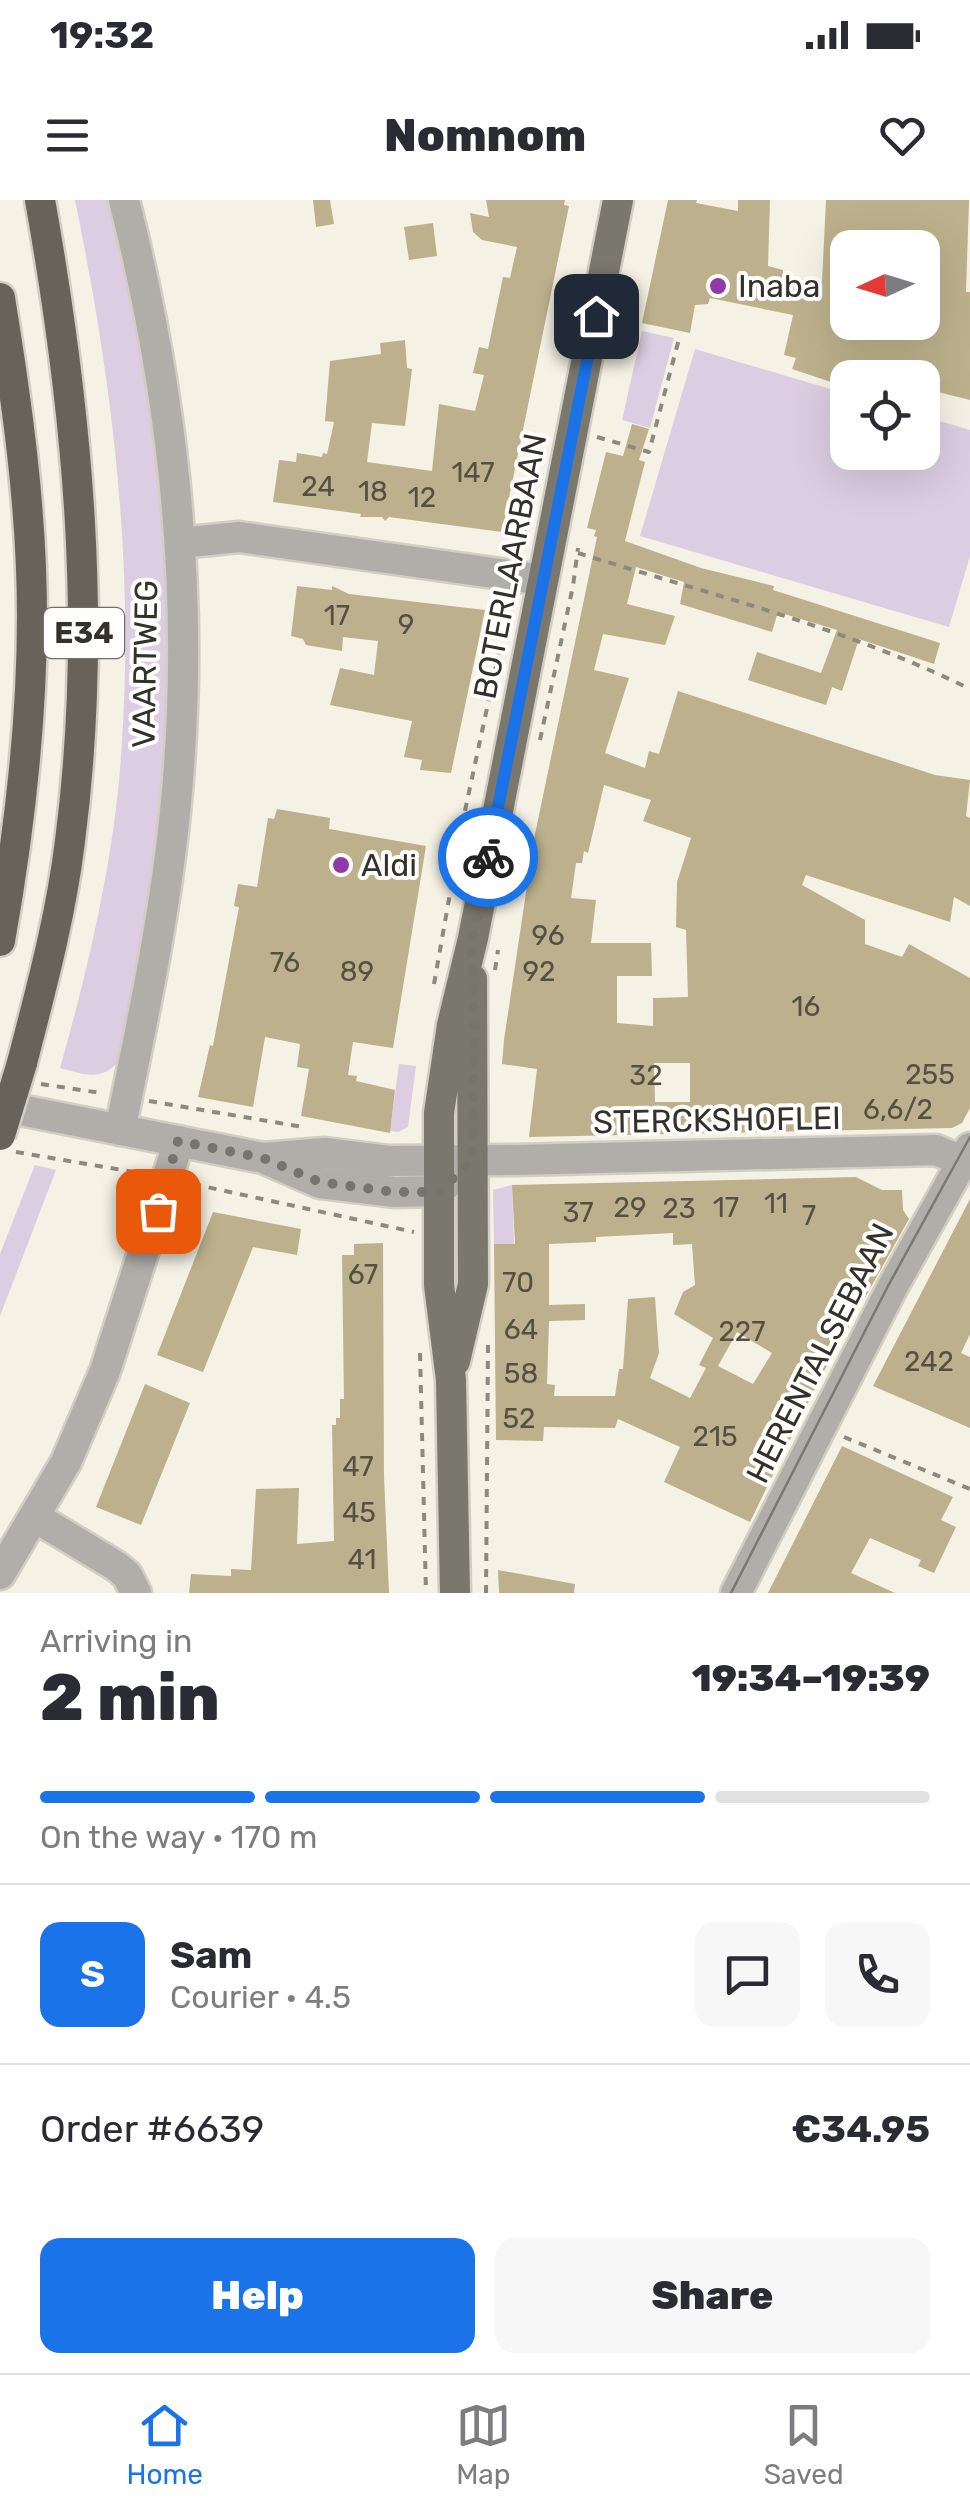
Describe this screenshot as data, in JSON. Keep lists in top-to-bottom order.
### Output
{
  "streets": {
    "highway": ["E34"],
    "main road": ["BOTERLAARBAAN"],
    "street": ["VAARTWEG", "STERCKSHOFLEI", "HERENTALSEBAAN"]
  },
  "crossings": [
    ["BOTERLAARBAAN", "STERCKSHOFLEI"],
    ["VAARTWEG", "STERCKSHOFLEI"],
    ["STERCKSHOFLEI", "HERENTALSEBAAN"]
  ],
  "places": ["Inaba", "Aldi"],
  "house_numbers": [
    "147",
    "24",
    "18",
    "12",
    "17",
    "9",
    "96",
    "76",
    "89",
    "92",
    "16",
    "255",
    "32",
    "6,6/2",
    "11",
    "29",
    "17",
    "23",
    "37",
    "7",
    "67",
    "70",
    "64",
    "227",
    "242",
    "58",
    "52",
    "215",
    "47",
    "45",
    "41"
  ],
  "north": "left",
  "page": {
    "status": "19:32",
    "header": "Nomnom",
    "heading": ["2 min", "Arriving in", "19:34–19:39"],
    "panel": [
      "Sam",
      "Courier · 4.5",
      "Order #6639",
      "€34.95"
    ],
    "bar": "On the way · 170 m",
    "round": "S",
    "buttons": ["Help", "Share"],
    "tabs": ["Home", "Map", "Saved"]
  }
}
